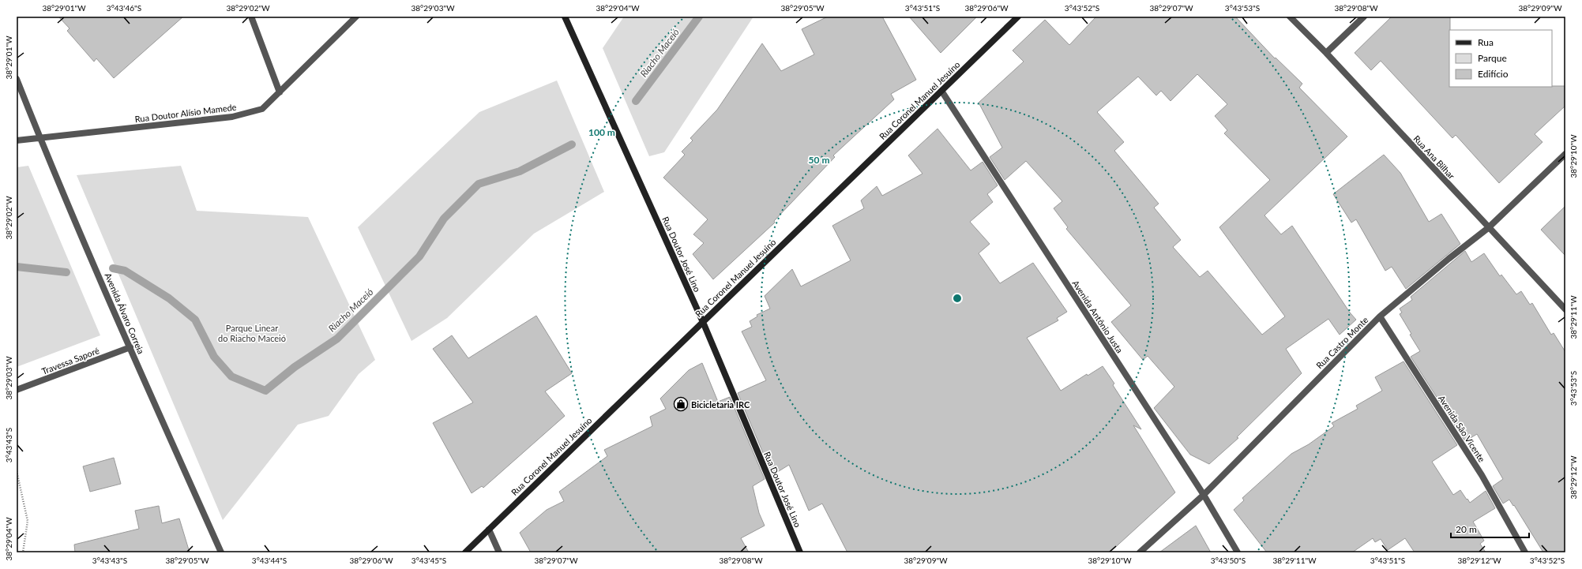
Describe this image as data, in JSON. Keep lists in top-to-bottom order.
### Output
{
  "streets": {
    "street": [
      "Rua Coronel Manuel Jesuíno",
      "Rua Doutor Alísio Mamede",
      "Rua Ana Bilhar",
      "Rua Doutor José Lino",
      "Avenida Álvaro Correia",
      "Avenida Antônio Justa",
      "Rua Castro Monte",
      "Travessa Saporé",
      "Avenida São Vicente"
    ]
  },
  "crossings": [
    ["Rua Coronel Manuel Jesuíno", "Rua Doutor José Lino"],
    ["Rua Coronel Manuel Jesuíno", "Avenida Antônio Justa"],
    ["Rua Doutor Alísio Mamede", "Avenida Álvaro Correia"],
    ["Rua Ana Bilhar", "Rua Castro Monte"],
    ["Avenida Álvaro Correia", "Travessa Saporé"],
    ["Avenida Antônio Justa", "Rua Castro Monte"],
    ["Rua Castro Monte", "Avenida São Vicente"]
  ],
  "water": ["Riacho Maceió"],
  "parks": ["Parque Linear do Riacho Maceió"],
  "places": {
    "shop": ["Bicicletaria IRC"]
  },
  "legend": ["Rua", "Parque", "Edifício"],
  "scale_bar": "20 m",
  "coordinates": [
    "38°29'01\"W",
    "3°43'46\"S",
    "38°29'02\"W",
    "38°29'03\"W",
    "38°29'04\"W",
    "38°29'05\"W",
    "3°43'51\"S",
    "38°29'06\"W",
    "3°43'52\"S",
    "38°29'07\"W",
    "3°43'53\"S",
    "38°29'08\"W",
    "38°29'09\"W",
    "38°29'10\"W",
    "38°29'11\"W",
    "3°43'43\"S",
    "38°29'12\"W",
    "3°43'44\"S",
    "3°43'45\"S",
    "3°43'50\"S"
  ],
  "rings": ["100 m", "50 m"]
}
